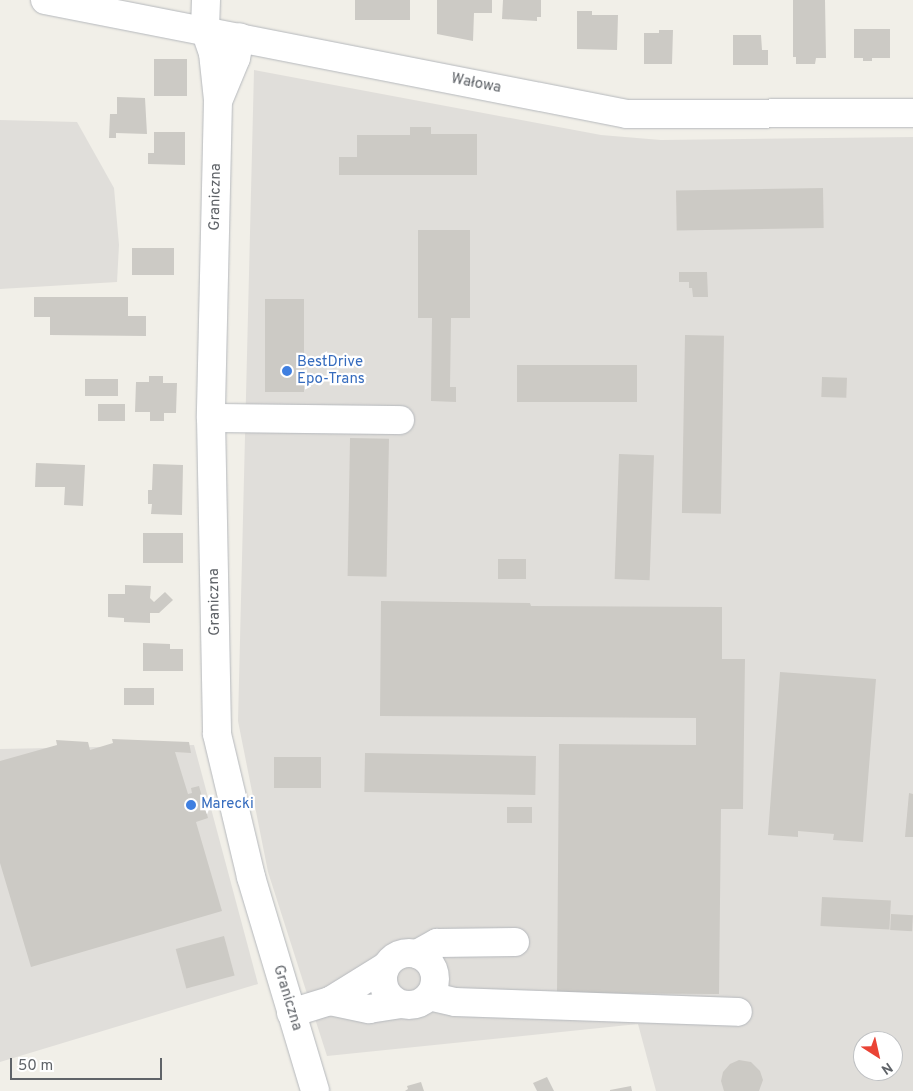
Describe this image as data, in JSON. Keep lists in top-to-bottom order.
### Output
{
  "streets": {
    "street": ["Wałowa", "Graniczna"]
  },
  "places": ["BestDrive Epo-Trans", "Marecki"],
  "scale_bar": "50 m",
  "north": "bottom right"
}
